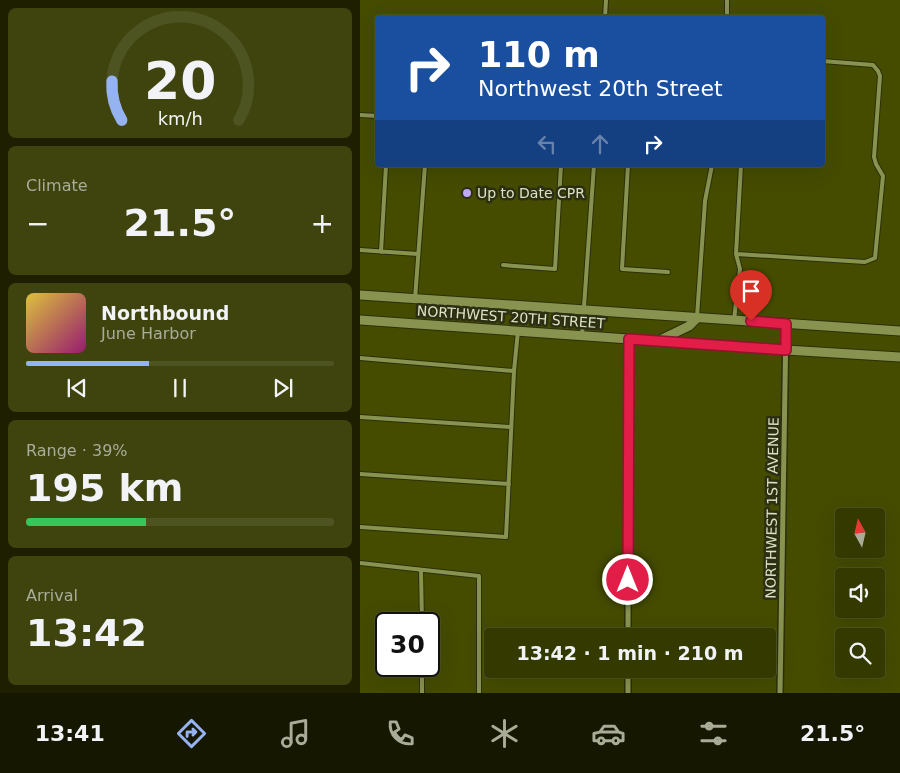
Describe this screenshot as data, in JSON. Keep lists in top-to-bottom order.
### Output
{
  "streets": {
    "street": ["NORTHWEST 20TH STREET", "NORTHWEST 1ST AVENUE"]
  },
  "crossings": [
    ["NORTHWEST 20TH STREET", "NORTHWEST 1ST AVENUE"]
  ],
  "places": ["Up to Date CPR"],
  "north": "top",
  "page": {
    "turn": ["110 m", "Northwest 20th Street"],
    "tile": [
      "Climate",
      ["Range · 39%", "195 km"],
      ["Arrival", "13:42"]
    ],
    "heat": ["−", "21.5°", "+"],
    "song": ["Northbound", "June Harbor"],
    "limit": "30",
    "trip": "13:42 · 1 min · 210 m",
    "tabs": ["13:41", "21.5°"],
    "gauge": ["20", "km/h"]
  }
}
